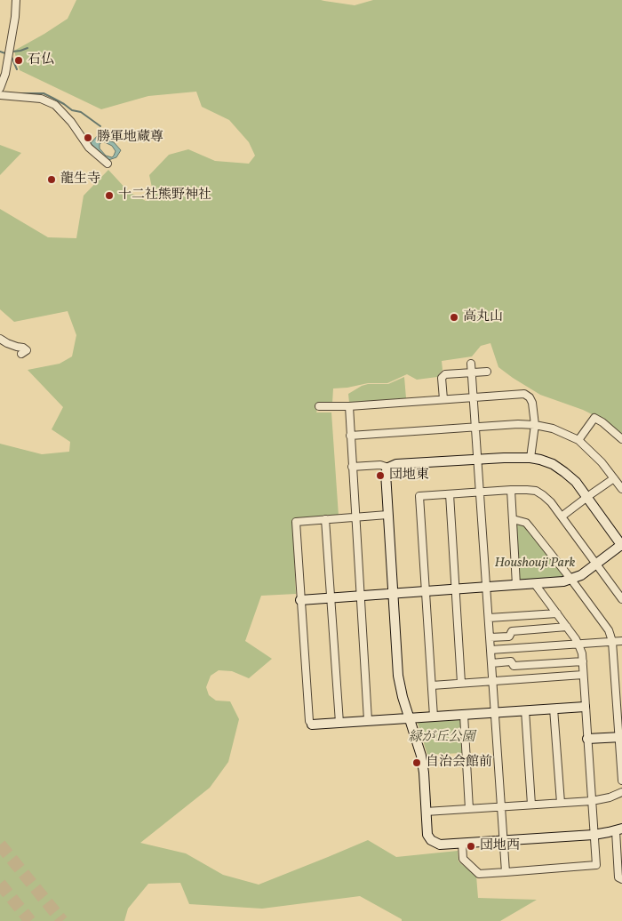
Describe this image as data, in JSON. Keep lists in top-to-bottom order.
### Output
{
  "parks": ["Houshouji Park", "緑が丘公園"],
  "places": [
    "石仏",
    "勝軍地蔵尊",
    "龍生寺",
    "十二社熊野神社",
    "高丸山",
    "団地東",
    "自治会館前",
    "団地西"
  ]
}
